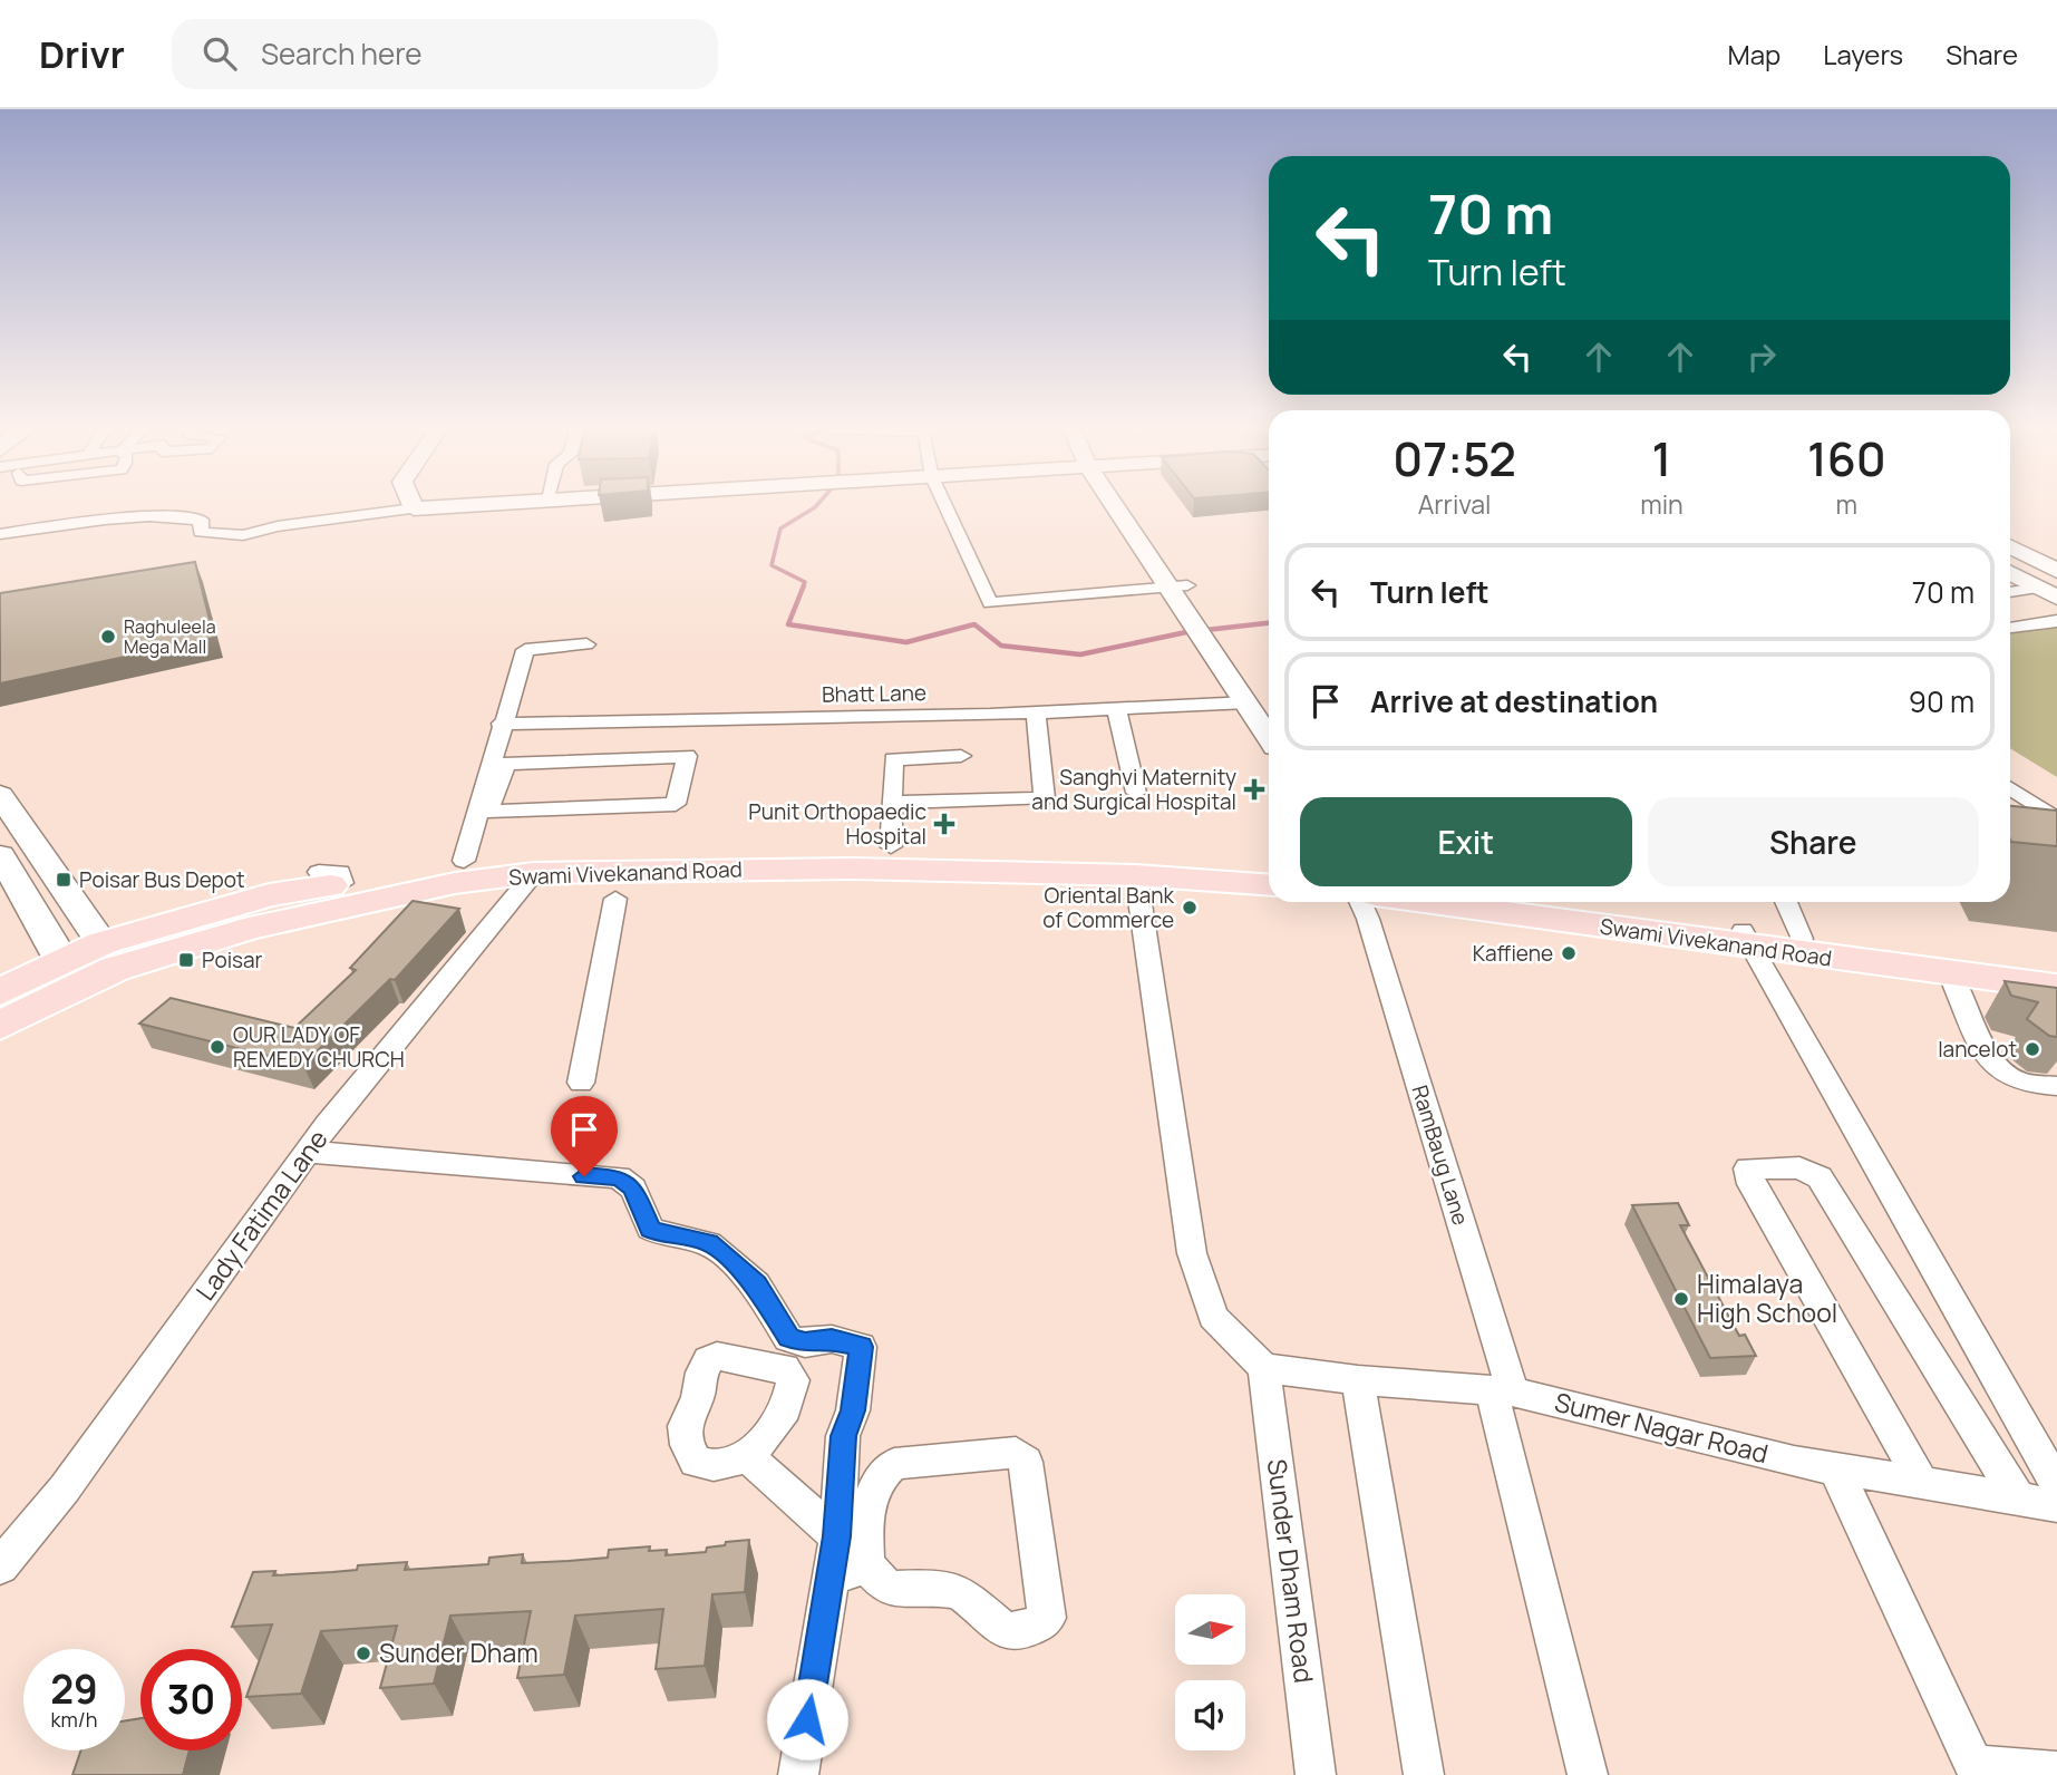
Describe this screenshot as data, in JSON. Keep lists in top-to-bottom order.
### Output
{
  "streets": {
    "main road": ["Swami Vivekanand Road"],
    "street": [
      "Bhatt Lane",
      "RamBaug Lane",
      "Lady Fatima Lane",
      "Sumer Nagar Road",
      "Sunder Dham Road"
    ]
  },
  "crossings": [
    ["Swami Vivekanand Road", "Lady Fatima Lane"],
    ["RamBaug Lane", "Sumer Nagar Road"],
    ["Sumer Nagar Road", "Sunder Dham Road"]
  ],
  "places": {
    "other": [
      "Raghuleela Mega Mall",
      "Oriental Bank of Commerce",
      "Kaffiene",
      "OUR LADY OF REMEDY CHURCH",
      "lancelot",
      "Himalaya High School",
      "Sunder Dham"
    ],
    "health": ["Sanghvi Maternity and Surgical Hospital", "Punit Orthopaedic Hospital"],
    "transit": ["Poisar Bus Depot", "Poisar"]
  },
  "north": "right",
  "page": {
    "header": "Drivr",
    "search": "Search here",
    "nav": ["Map", "Layers", "Share"],
    "turn": ["70 m", "Turn left"],
    "eta": [
      "07:52",
      "Arrival",
      "1",
      "min",
      "160",
      "m"
    ],
    "list": [
      {
        "name": "Turn left",
        "value": "70 m"
      },
      {
        "name": "Arrive at destination",
        "value": "90 m"
      }
    ],
    "buttons": ["Exit", "Share"],
    "speed": "29 km/h",
    "limit": "30"
  }
}
